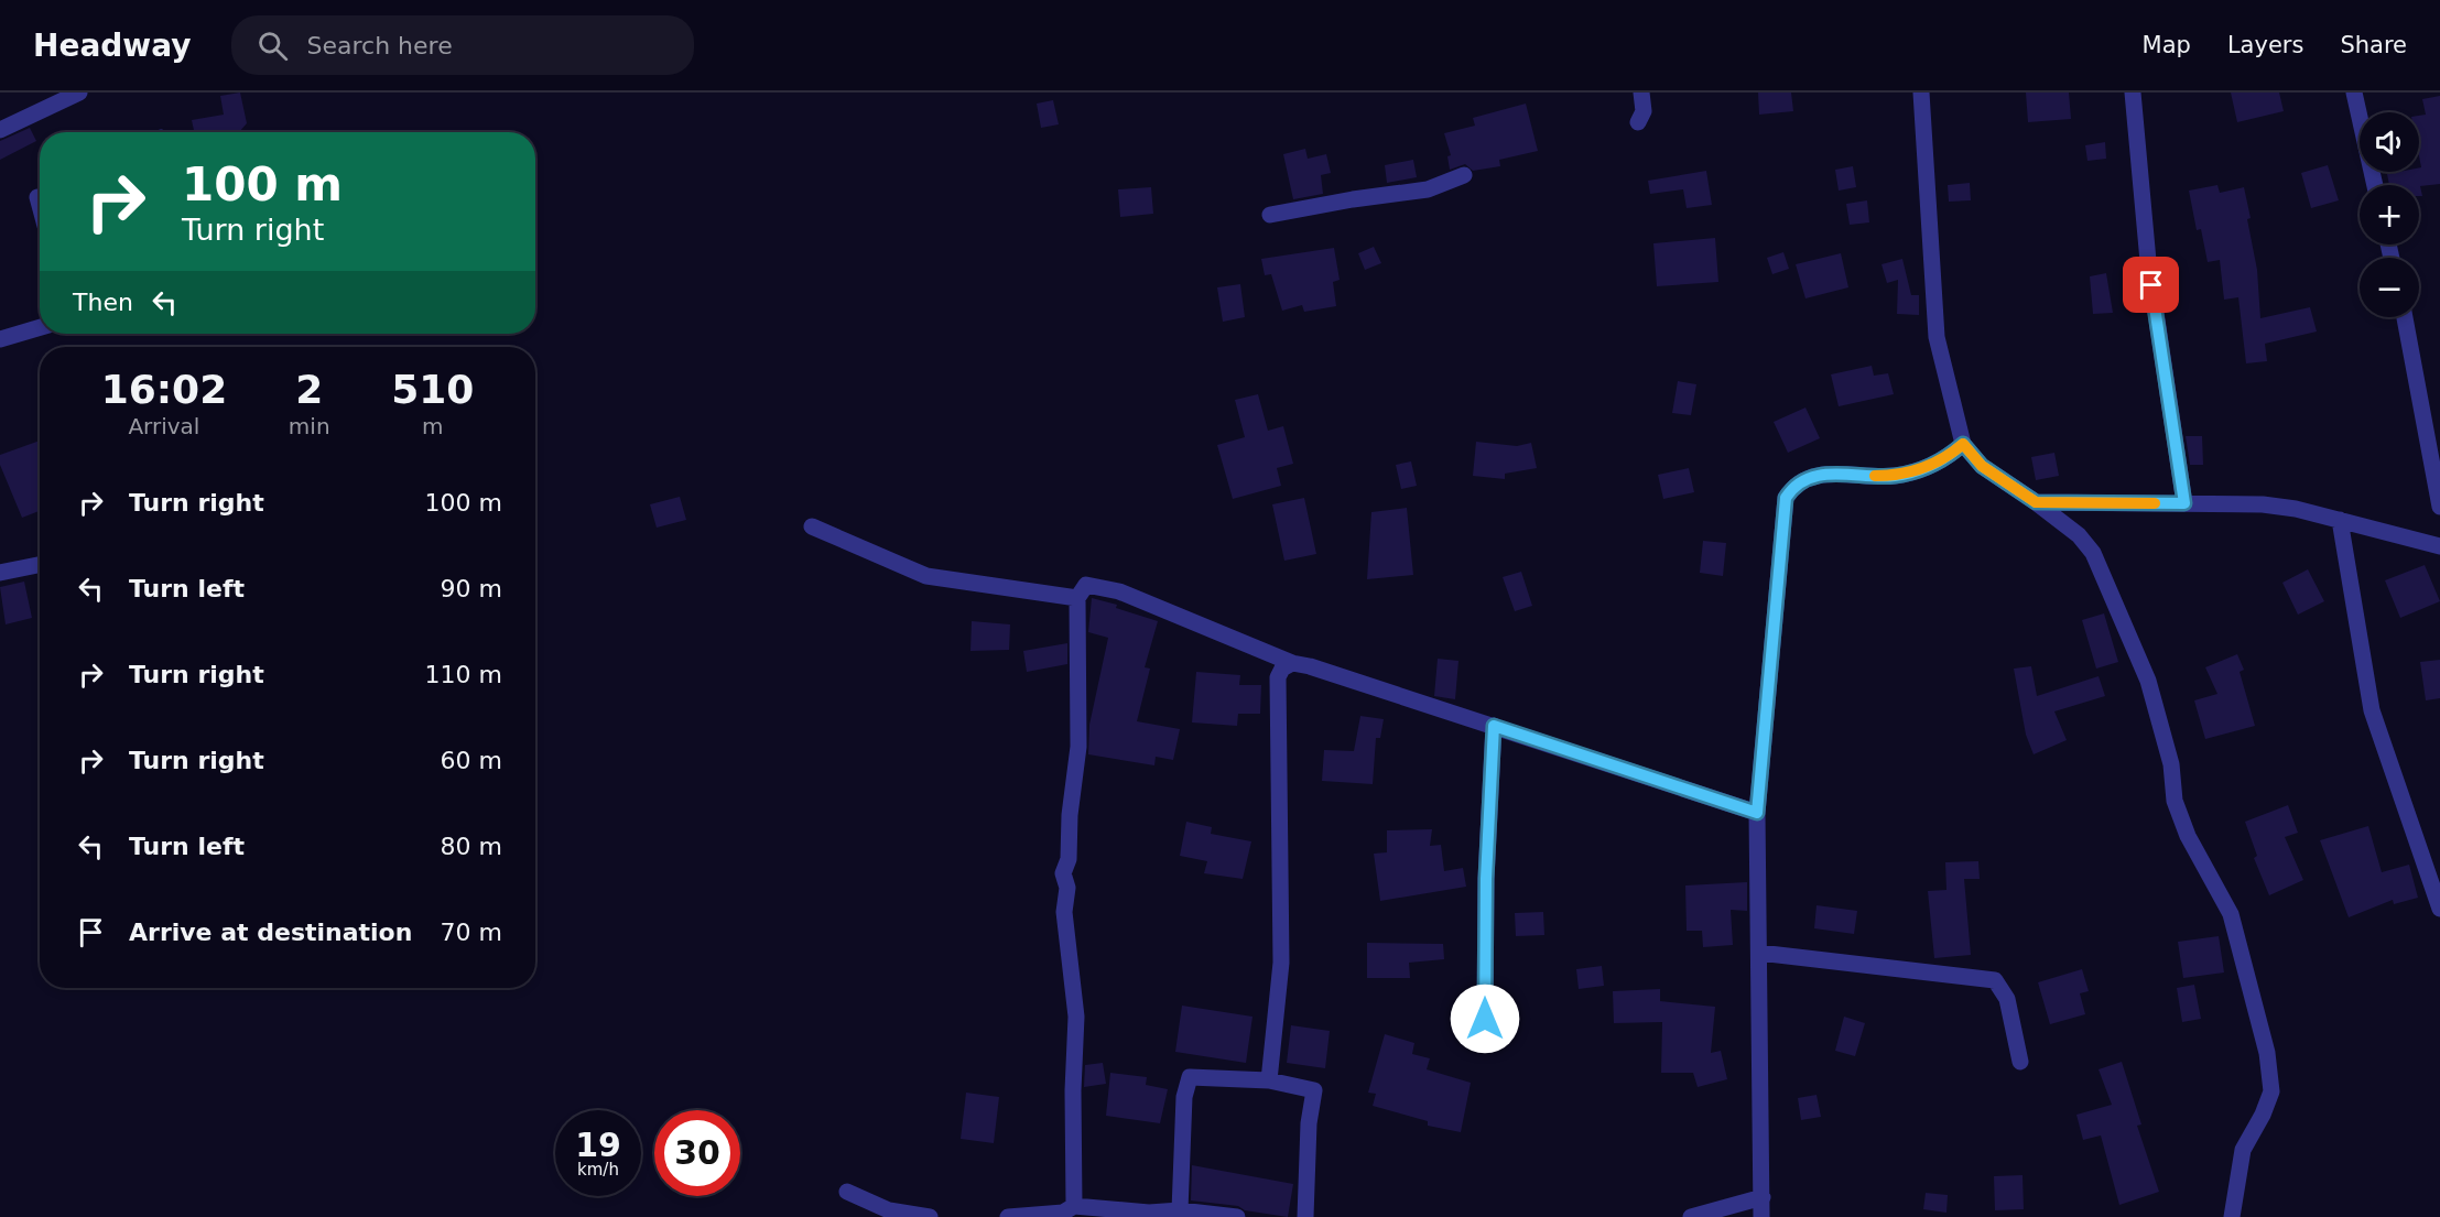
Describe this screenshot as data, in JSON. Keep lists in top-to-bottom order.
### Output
{
  "page": {
    "header": "Headway",
    "search": "Search here",
    "nav": ["Map", "Layers", "Share"],
    "map_buttons": ["+", "−"],
    "turn": ["100 m", "Turn right"],
    "then": "Then",
    "eta": [
      "16:02",
      "Arrival",
      "2",
      "min",
      "510",
      "m"
    ],
    "list": [
      {
        "name": "Turn right",
        "value": "100 m"
      },
      {
        "name": "Turn left",
        "value": "90 m"
      },
      {
        "name": "Turn right",
        "value": "110 m"
      },
      {
        "name": "Turn right",
        "value": "60 m"
      },
      {
        "name": "Turn left",
        "value": "80 m"
      },
      {
        "name": "Arrive at destination",
        "value": "70 m"
      }
    ],
    "speed": "19 km/h",
    "limit": "30"
  }
}
